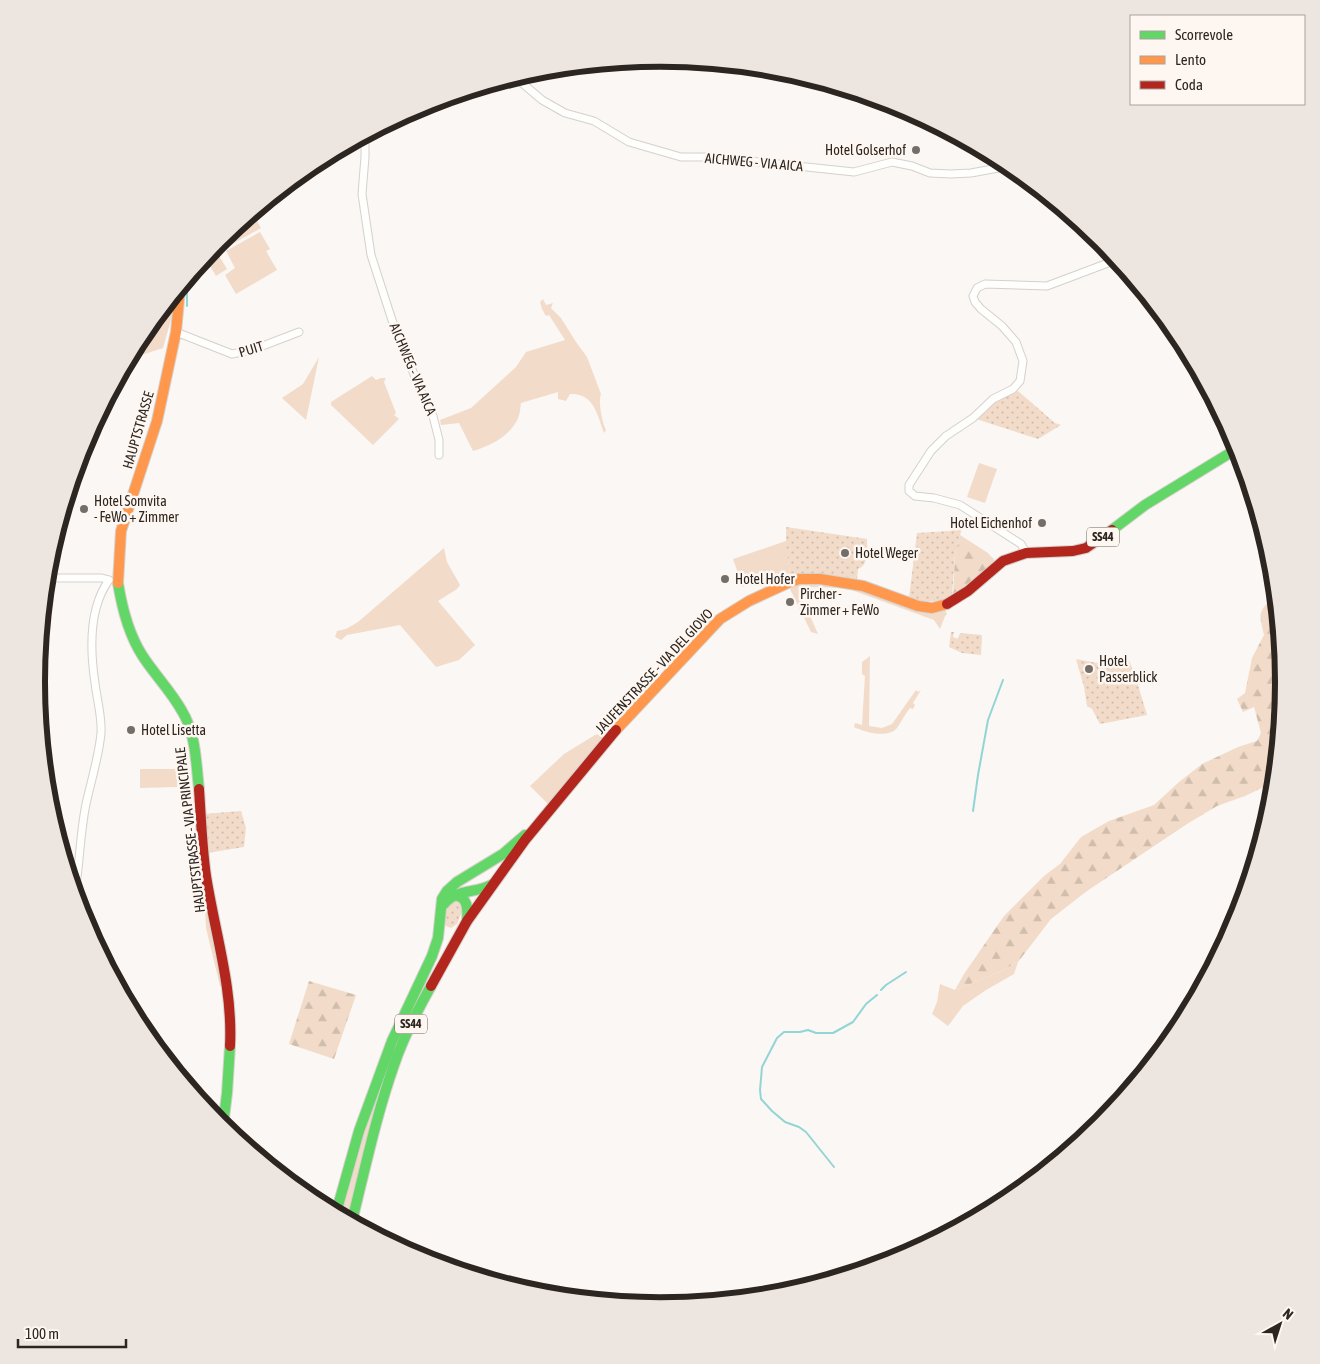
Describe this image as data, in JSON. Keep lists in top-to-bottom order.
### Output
{
  "streets": {
    "street": [
      "AICHWEG - VIA AICA",
      "PUIT",
      "HAUPTSTRASSE",
      "SS44",
      "JAUFENSTRASSE - VIA DEL GIOVO",
      "HAUPTSTRASSE - VIA PRINCIPALE"
    ]
  },
  "crossings": [
    ["PUIT", "HAUPTSTRASSE"],
    ["HAUPTSTRASSE", "HAUPTSTRASSE - VIA PRINCIPALE"]
  ],
  "places": [
    "Hotel Golserhof",
    "Hotel Somvita - FeWo + Zimmer",
    "Hotel Eichenhof",
    "Hotel Weger",
    "Hotel Hofer",
    "Pircher - Zimmer + FeWo",
    "Hotel Passerblick",
    "Hotel Lisetta"
  ],
  "legend": ["Scorrevole", "Lento", "Coda"],
  "scale_bar": "100 m",
  "north": "top right"
}
